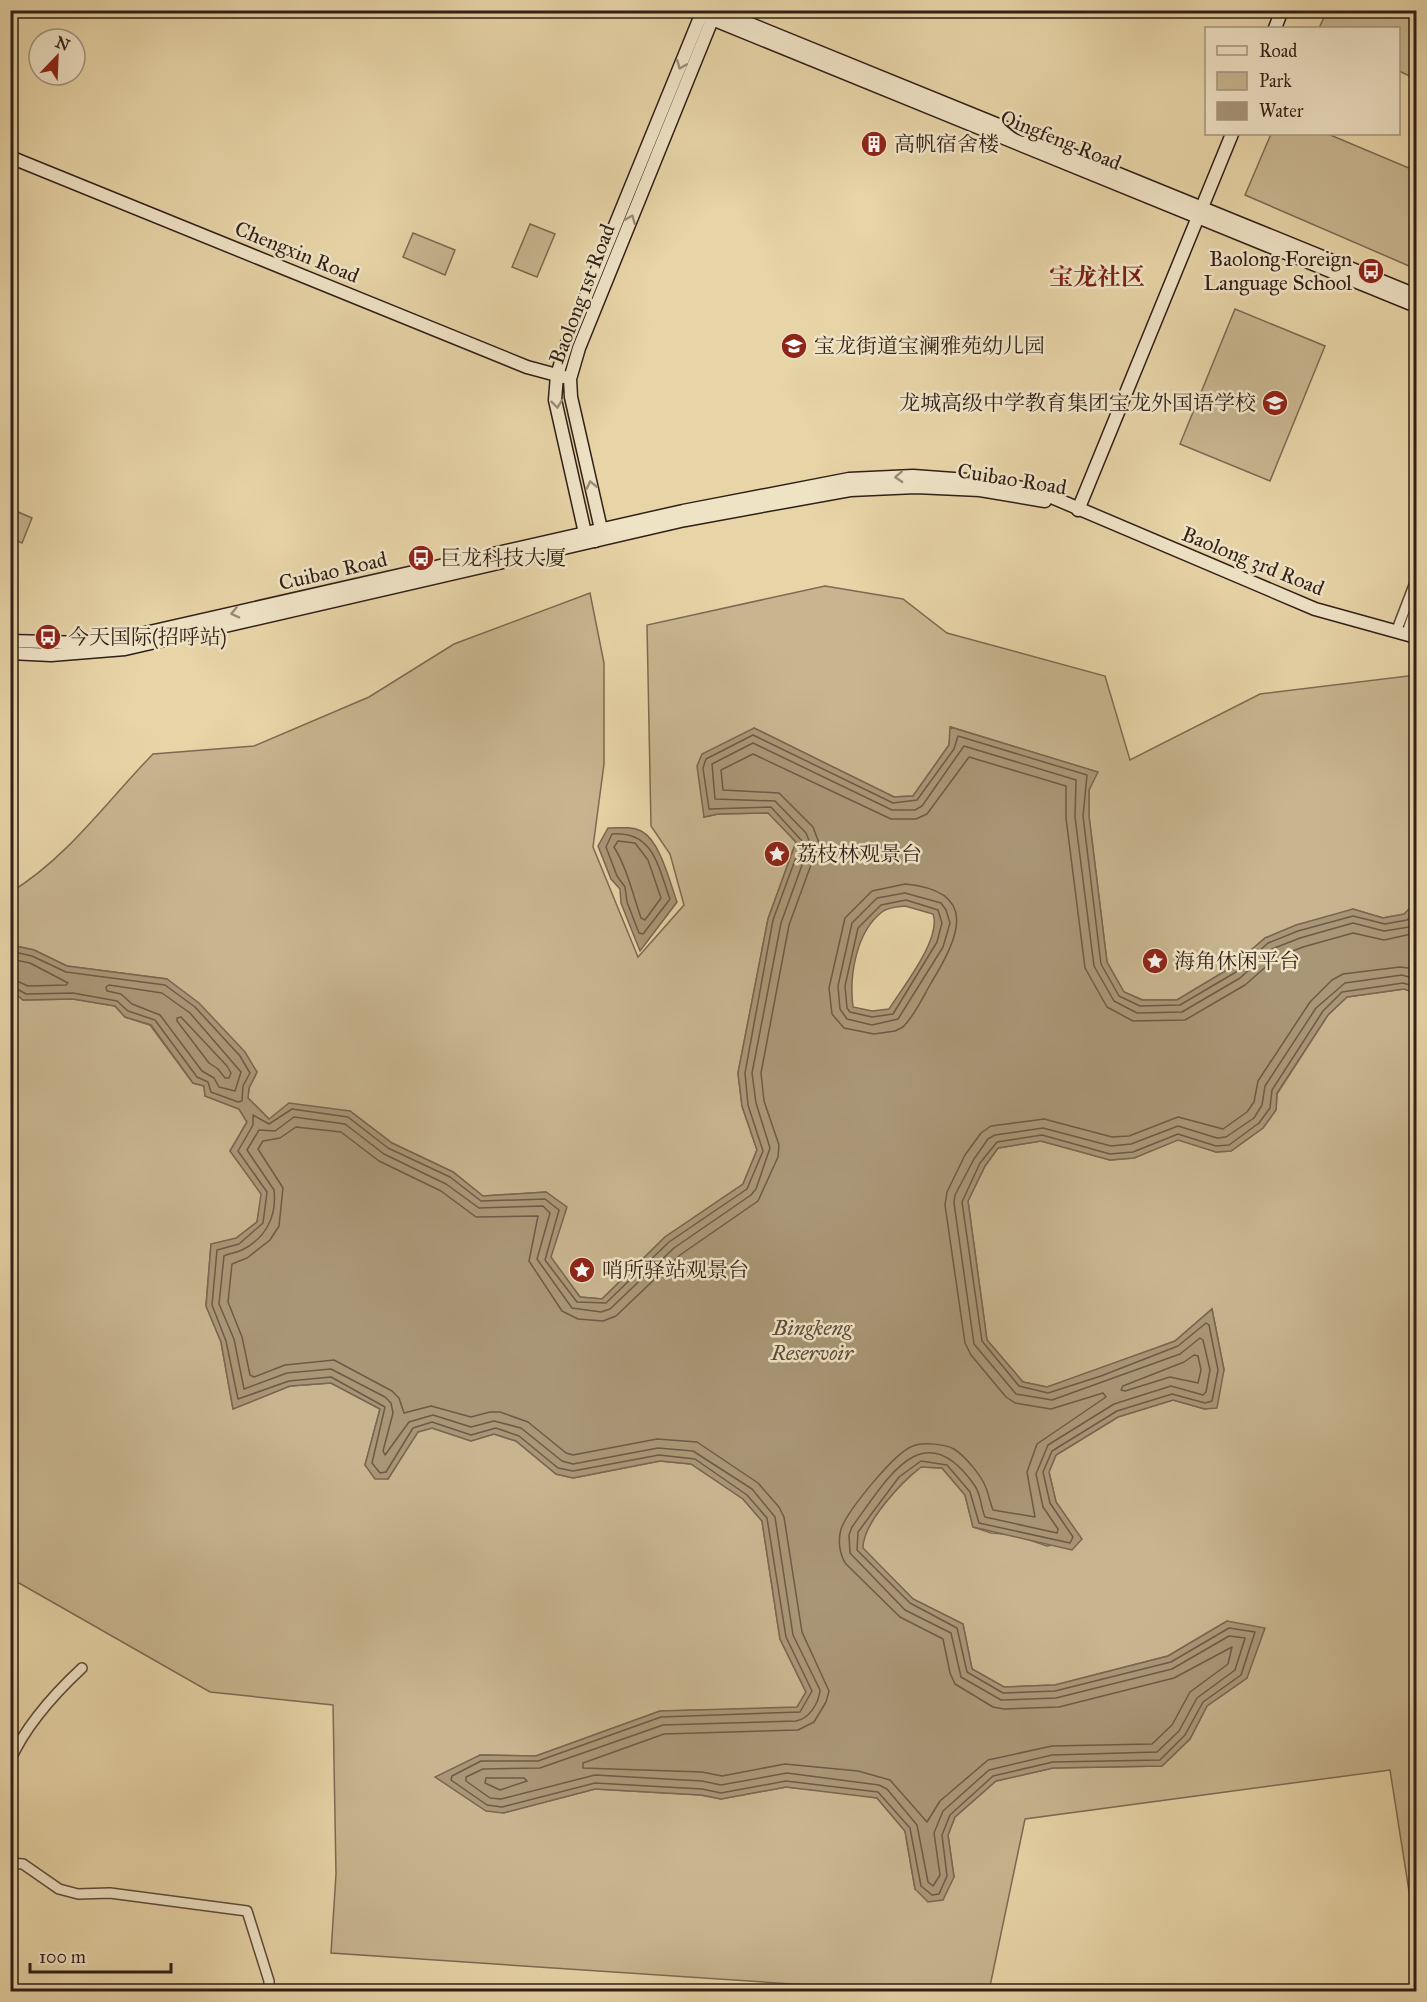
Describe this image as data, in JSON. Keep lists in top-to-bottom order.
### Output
{
  "streets": {
    "street": [
      "Qingfeng Road",
      "Chengxin Road",
      "Baolong 1st Road",
      "Cuibao Road",
      "Baolong 3rd Road"
    ]
  },
  "crossings": [
    ["Qingfeng Road", "Baolong 1st Road"],
    ["Chengxin Road", "Baolong 1st Road"],
    ["Baolong 1st Road", "Cuibao Road"],
    ["Cuibao Road", "Baolong 3rd Road"]
  ],
  "districts": ["宝龙社区"],
  "water": ["Bingkeng Reservoir"],
  "places": {
    "building": ["高帆宿舍楼"],
    "bus stop": ["Baolong Foreign Language School", "巨龙科技大厦", "今天国际(招呼站)"],
    "school or university": ["宝龙街道宝澜雅苑幼儿园", "龙城高级中学教育集团宝龙外国语学校"],
    "place": ["荔枝林观景台", "海角休闲平台", "哨所驿站观景台"]
  },
  "legend": ["Road", "Park", "Water"],
  "scale_bar": "100 m",
  "north": "top right"
}
